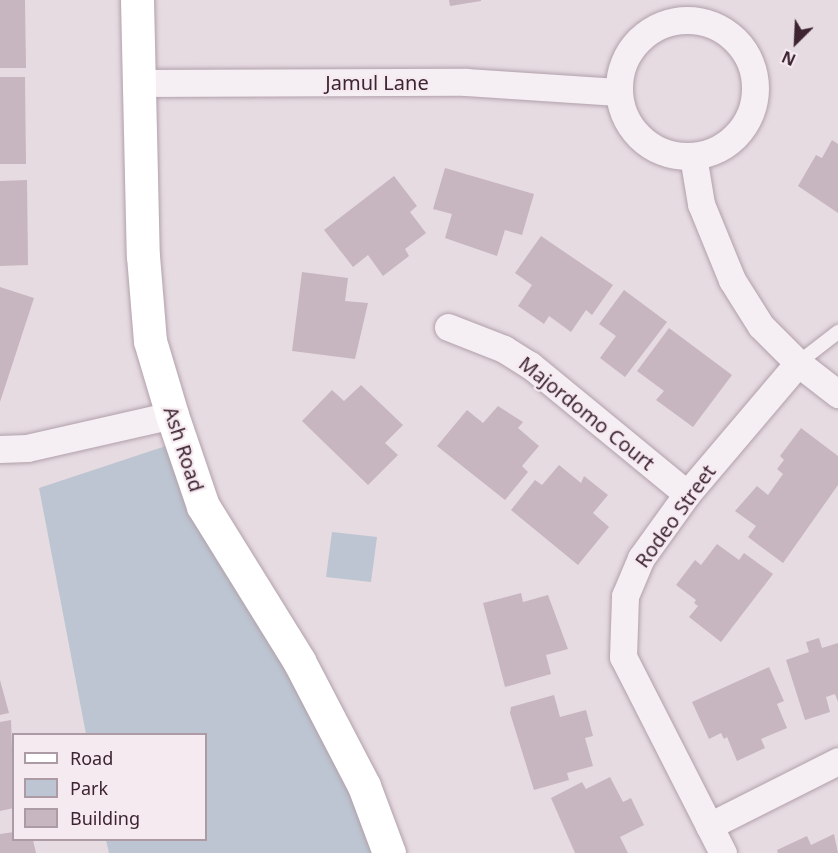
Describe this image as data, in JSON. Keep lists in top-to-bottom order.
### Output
{
  "streets": {
    "main road": ["Ash Road"],
    "street": ["Jamul Lane", "Majordomo Court", "Rodeo Street"]
  },
  "crossings": [
    ["Jamul Lane", "Ash Road"],
    ["Majordomo Court", "Rodeo Street"]
  ],
  "legend": ["Road", "Park", "Building"],
  "north": "bottom left"
}
